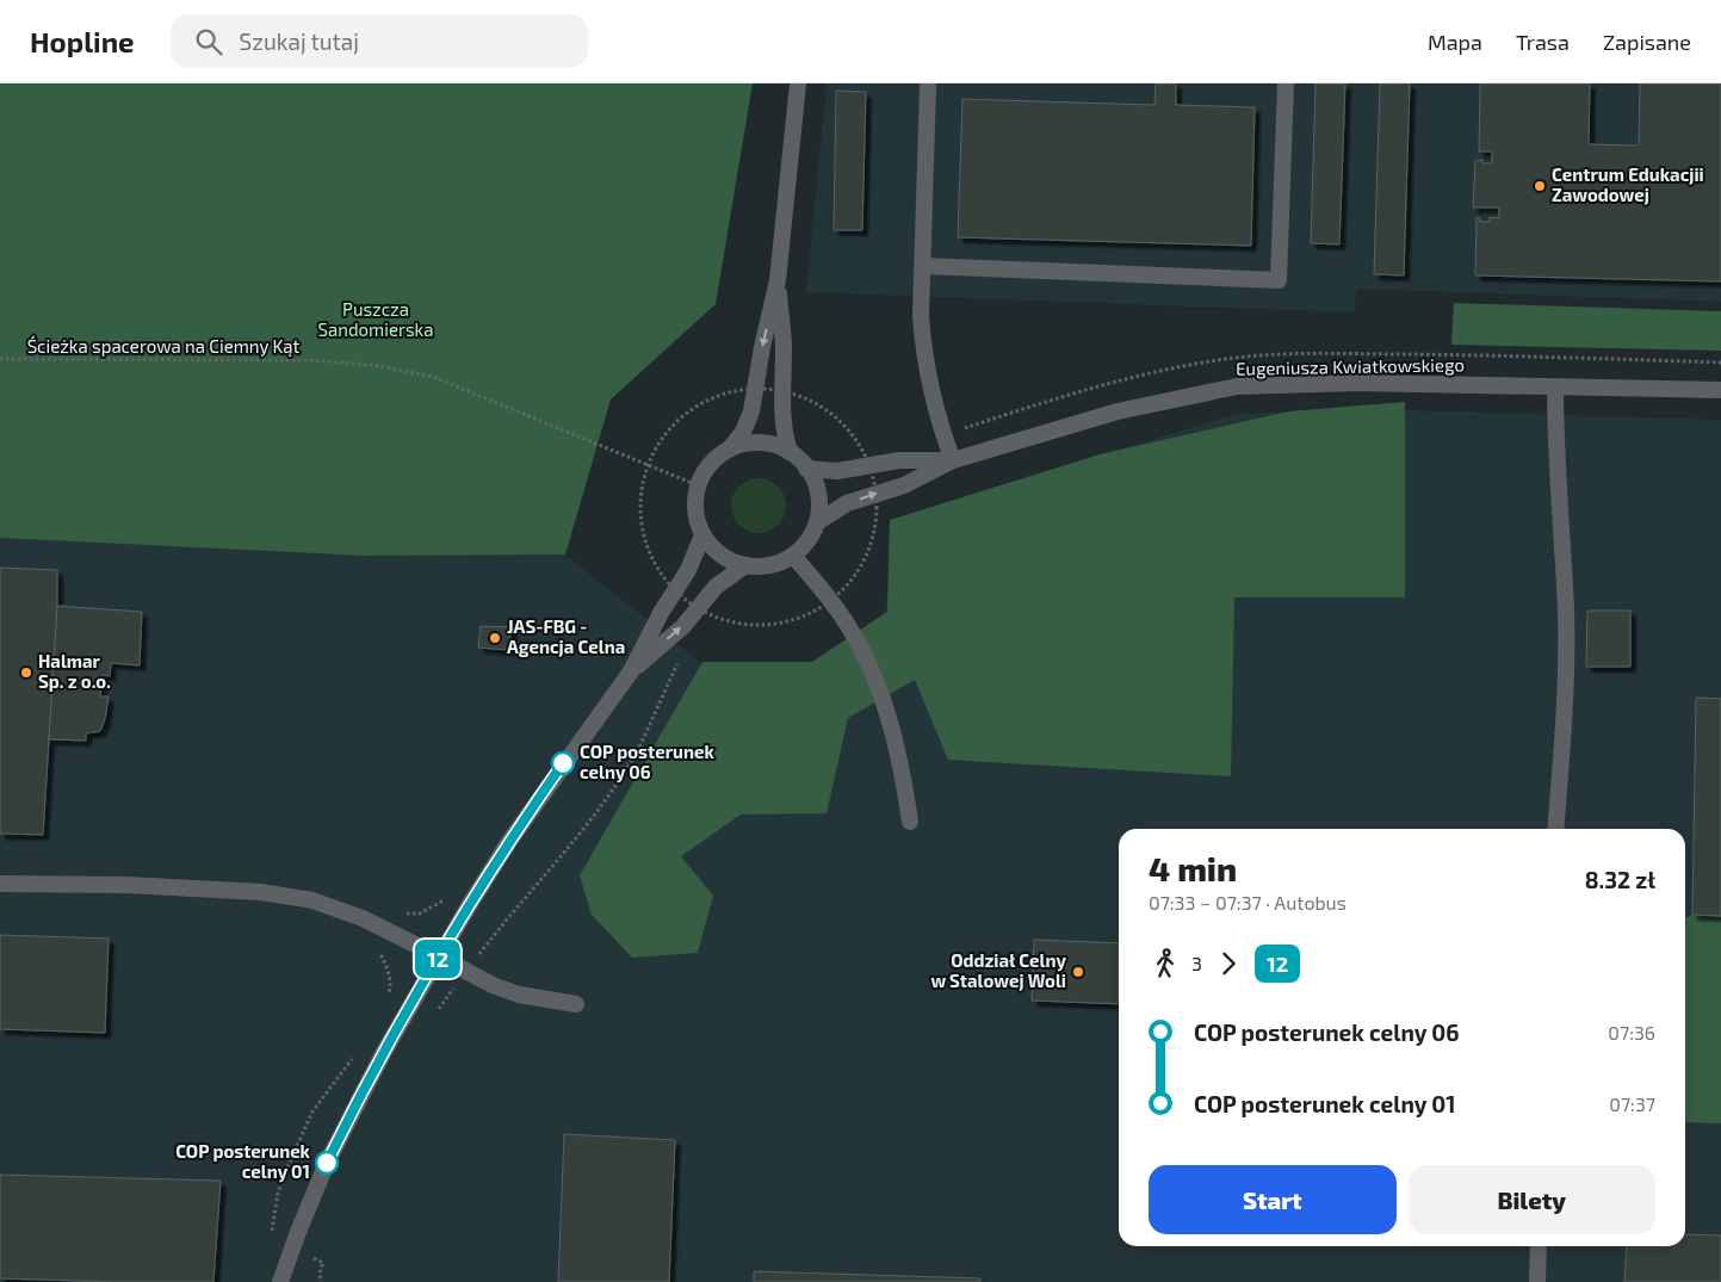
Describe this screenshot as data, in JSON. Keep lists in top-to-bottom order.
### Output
{
  "streets": {
    "street": ["Eugeniusza Kwiatkowskiego"],
    "path": ["Ścieżka spacerowa na Ciemny Kąt"]
  },
  "parks": ["Puszcza Sandomierska"],
  "places": [
    "Centrum Edukacjii Zawodowej",
    "JAS-FBG - Agencja Celna",
    "Halmar Sp. z o.o.",
    "COP posterunek celny 06",
    "Oddział Celny w Stalowej Woli",
    "COP posterunek celny 01"
  ],
  "lines": ["bus line 12"],
  "page": {
    "header": "Hopline",
    "search": "Szukaj tutaj",
    "nav": ["Mapa", "Trasa", "Zapisane"],
    "on_map": "12",
    "heading": ["4 min", "07:33 – 07:37 · Autobus", "8.32 zł"],
    "legs": ["3", "12"],
    "list": [
      {
        "name": "COP posterunek celny 06",
        "value": "07:36"
      },
      {
        "name": "COP posterunek celny 01",
        "value": "07:37"
      }
    ],
    "buttons": ["Start", "Bilety"]
  }
}
